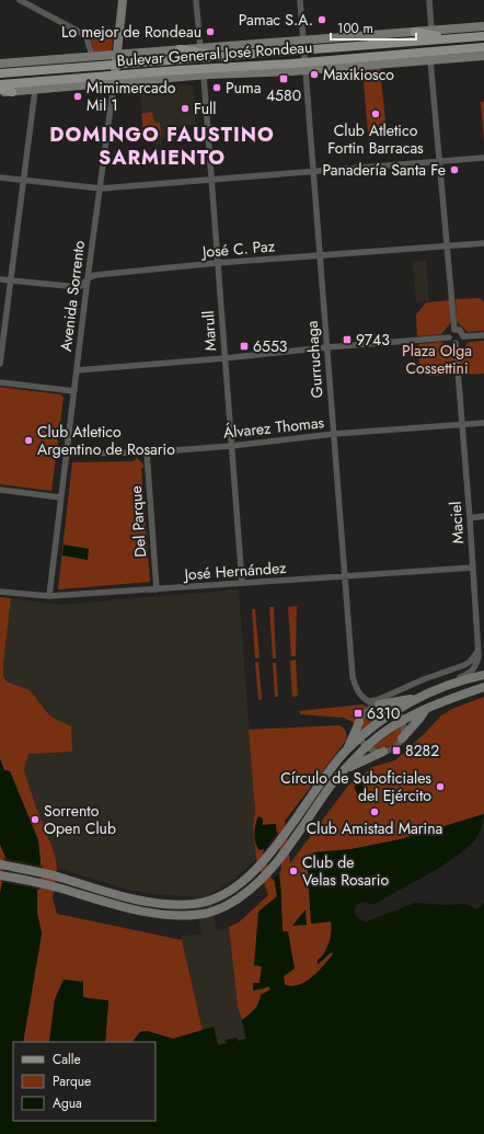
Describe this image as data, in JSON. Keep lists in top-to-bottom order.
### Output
{
  "streets": {
    "main road": ["Bulevar General José Rondeau", "Avenida Sorrento"],
    "street": [
      "José C. Paz",
      "Marull",
      "Gurruchaga",
      "Álvarez Thomas",
      "Del Parque",
      "Maciel",
      "José Hernández"
    ]
  },
  "crossings": [
    ["Bulevar General José Rondeau", "Avenida Sorrento"],
    ["Bulevar General José Rondeau", "Marull"],
    ["Bulevar General José Rondeau", "Gurruchaga"],
    ["José C. Paz", "Avenida Sorrento"],
    ["José C. Paz", "Marull"],
    ["José C. Paz", "Gurruchaga"],
    ["Avenida Sorrento", "Álvarez Thomas"],
    ["Avenida Sorrento", "José Hernández"],
    ["Marull", "Álvarez Thomas"],
    ["Marull", "José Hernández"],
    ["Gurruchaga", "Álvarez Thomas"],
    ["Gurruchaga", "José Hernández"],
    ["Álvarez Thomas", "Del Parque"],
    ["Álvarez Thomas", "Maciel"],
    ["Del Parque", "José Hernández"],
    ["Maciel", "José Hernández"]
  ],
  "districts": ["DOMINGO FAUSTINO SARMIENTO"],
  "parks": ["Plaza Olga Cossettini"],
  "places": {
    "other": [
      "Pamac S.A.",
      "Lo mejor de Rondeau",
      "Maxikiosco",
      "Puma",
      "Mimimercado Mil 1",
      "Full",
      "Club Atletico Fortin Barracas",
      "Panadería Santa Fe",
      "Club Atletico Argentino de Rosario",
      "Círculo de Suboficiales del Ejército",
      "Club Amistad Marina",
      "Sorrento Open Club",
      "Club de Velas Rosario"
    ],
    "transit": [
      "4580",
      "9743",
      "6553",
      "6310",
      "8282"
    ]
  },
  "legend": ["Calle", "Parque", "Agua"],
  "scale_bar": "100 m"
}
